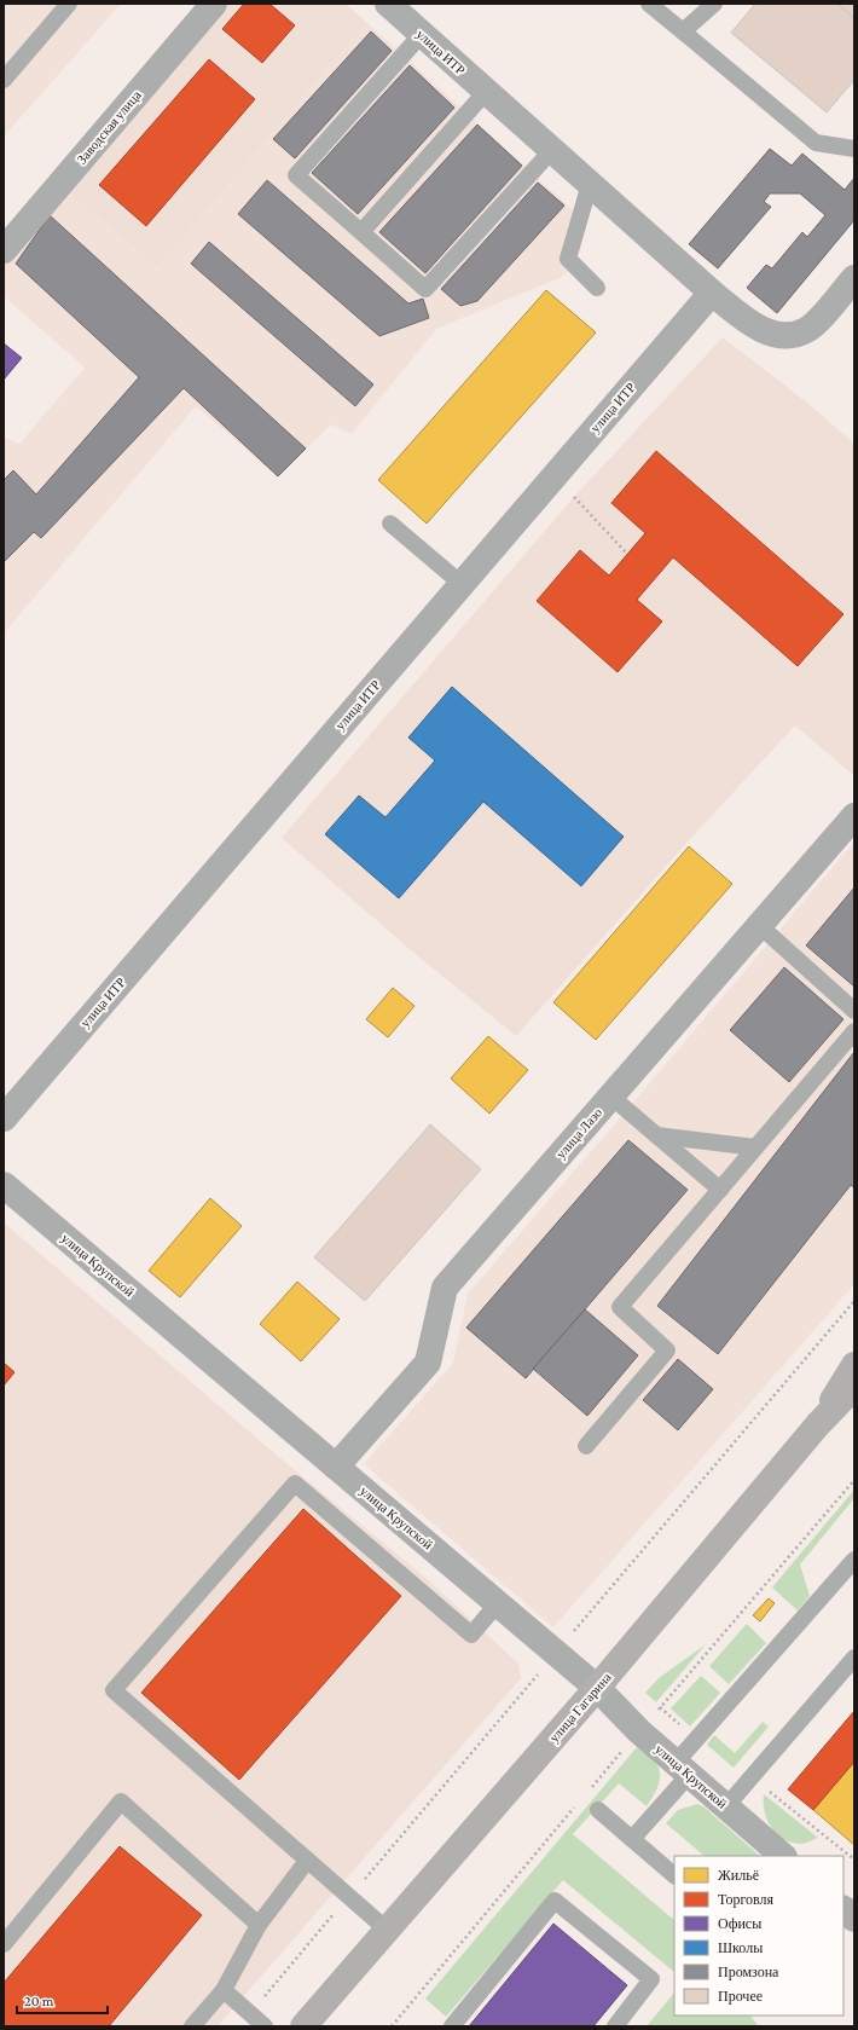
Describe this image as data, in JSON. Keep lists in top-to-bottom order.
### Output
{
  "streets": {
    "main road": ["улица Гагарина"],
    "street": [
      "улица ИТР",
      "Заводская улица",
      "улица Лазо",
      "улица Крупской"
    ]
  },
  "crossings": [
    ["улица Лазо", "улица Крупской"],
    ["улица Крупской", "улица Гагарина"]
  ],
  "legend": [
    "Жильё",
    "Торговля",
    "Офисы",
    "Школы",
    "Промзона",
    "Прочее"
  ],
  "scale_bar": "20 m"
}
